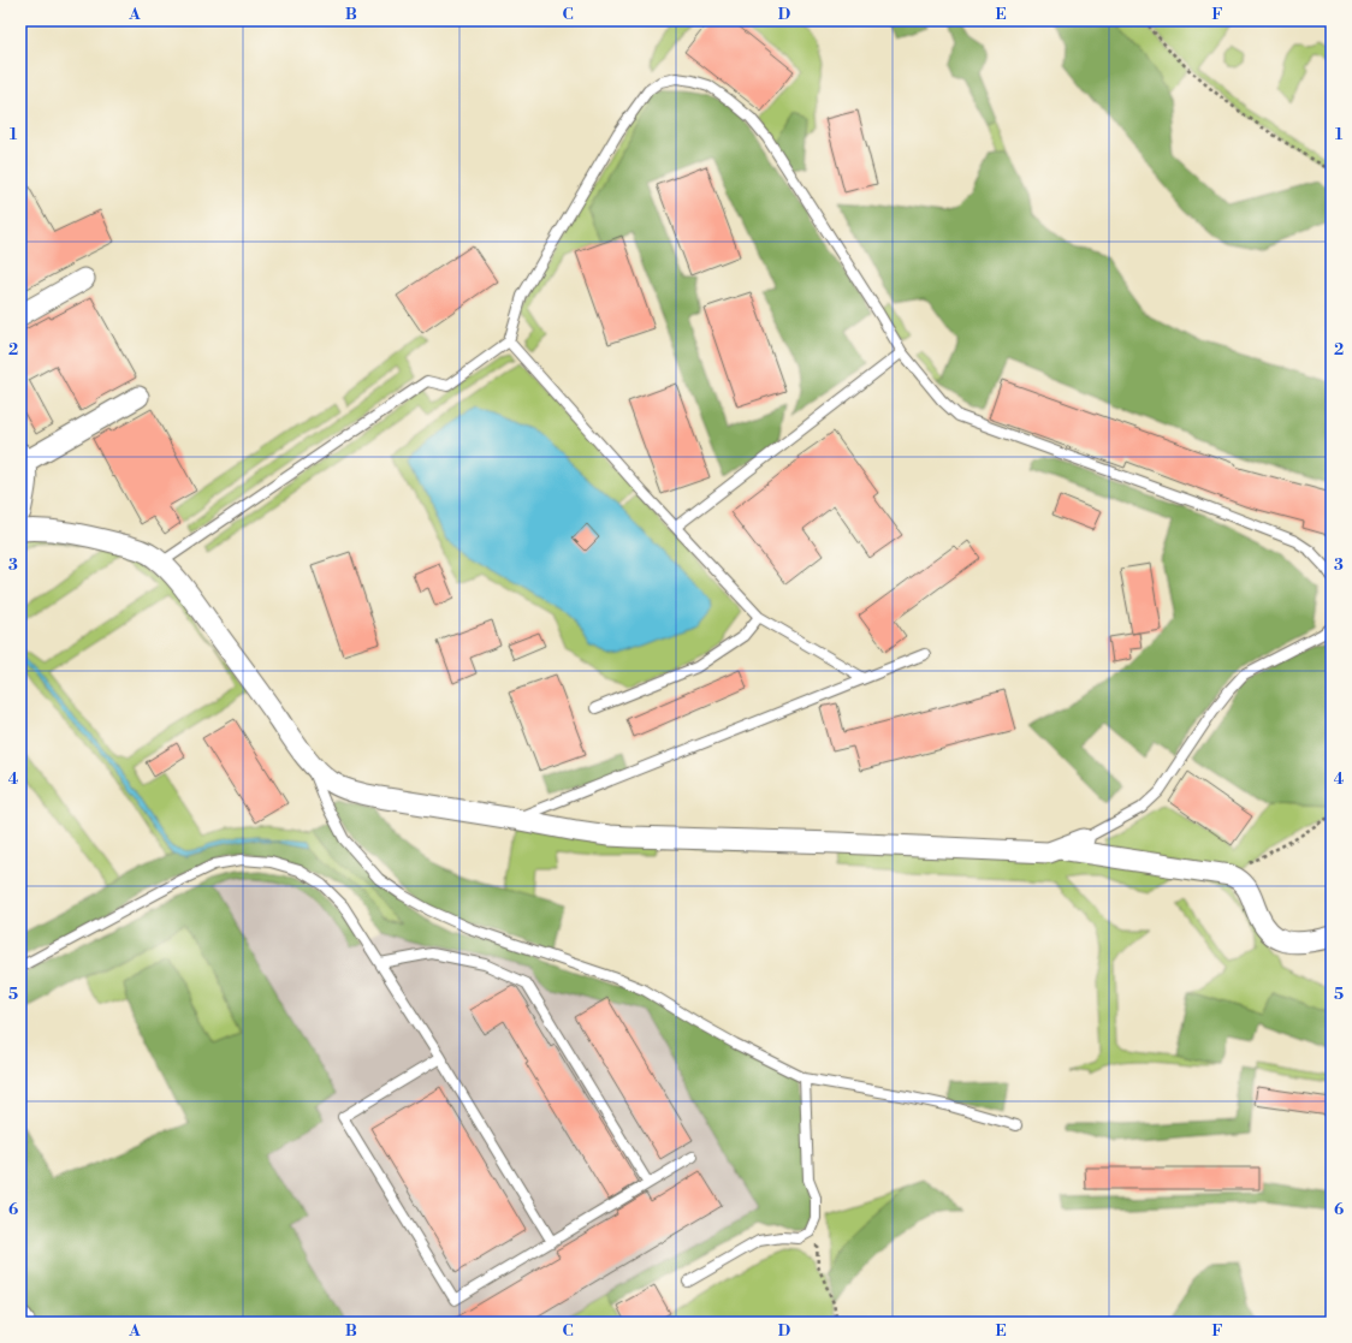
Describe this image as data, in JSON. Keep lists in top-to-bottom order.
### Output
{
  "grid": {
    "columns": [
      "A",
      "B",
      "C",
      "D",
      "E",
      "F"
    ],
    "rows": [
      "1",
      "2",
      "3",
      "4",
      "5",
      "6"
    ]
  }
}
